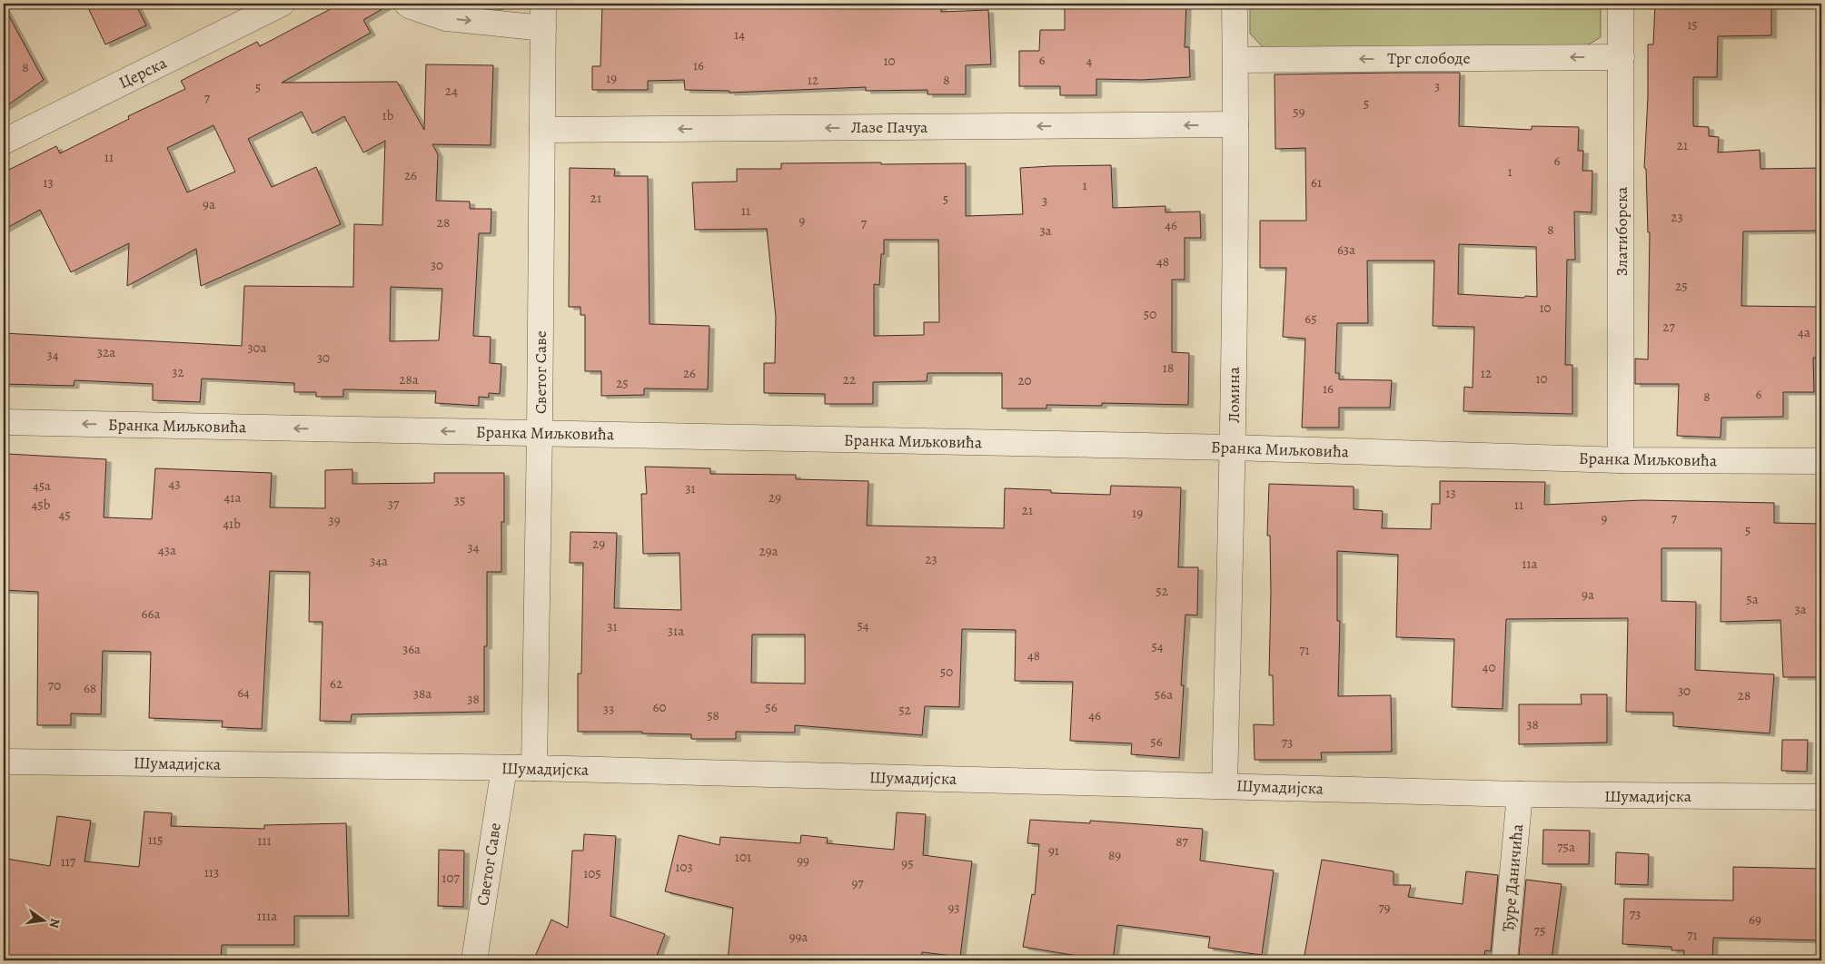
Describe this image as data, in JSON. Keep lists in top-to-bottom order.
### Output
{
  "streets": {
    "street": [
      "Трг слободе",
      "Церска",
      "Лазе Пачуа",
      "Златиборска",
      "Светог Саве",
      "Ломина",
      "Бранка Миљковића",
      "Шумадијска",
      "Ђуре Даничића"
    ]
  },
  "crossings": [
    ["Трг слободе", "Златиборска"],
    ["Трг слободе", "Ломина"],
    ["Лазе Пачуа", "Светог Саве"],
    ["Лазе Пачуа", "Ломина"],
    ["Златиборска", "Бранка Миљковића"],
    ["Светог Саве", "Бранка Миљковића"],
    ["Светог Саве", "Шумадијска"],
    ["Ломина", "Бранка Миљковића"],
    ["Ломина", "Шумадијска"],
    ["Шумадијска", "Ђуре Даничића"]
  ],
  "one_way": ["Трг слободе", "Лазе Пачуа"],
  "house_numbers": [
    "15",
    "14",
    "6",
    "10",
    "4",
    "16",
    "8",
    "19",
    "12",
    "8",
    "3",
    "5",
    "24",
    "7",
    "5",
    "59",
    "1b",
    "21",
    "11",
    "6",
    "1",
    "26",
    "13",
    "61",
    "1",
    "21",
    "5",
    "3",
    "9a",
    "11",
    "23",
    "9",
    "28",
    "7",
    "46",
    "8",
    "3a",
    "63a",
    "48",
    "30",
    "25",
    "10",
    "50",
    "65",
    "27",
    "4a",
    "30a",
    "32a",
    "34",
    "30",
    "18",
    "32",
    "26",
    "12",
    "10",
    "28a",
    "22",
    "20",
    "25",
    "16",
    "6",
    "8",
    "43",
    "45a",
    "31",
    "13",
    "41a",
    "29",
    "35",
    "37",
    "45b",
    "11",
    "21",
    "19",
    "45",
    "9",
    "7",
    "39",
    "41b",
    "5",
    "29",
    "34",
    "43a",
    "29a",
    "23",
    "34a",
    "11a",
    "52",
    "9a",
    "5a",
    "3a",
    "66a",
    "54",
    "31",
    "31a",
    "54",
    "36a",
    "71",
    "48",
    "40",
    "50",
    "62",
    "70",
    "68",
    "30",
    "64",
    "38a",
    "56a",
    "28",
    "38",
    "60",
    "56",
    "33",
    "52",
    "58",
    "46",
    "38",
    "56",
    "73",
    "115",
    "111",
    "87",
    "75a",
    "91",
    "89",
    "101",
    "99",
    "117",
    "95",
    "103",
    "113",
    "105",
    "107",
    "97",
    "93",
    "79",
    "73",
    "111a",
    "69",
    "75",
    "71",
    "99a"
  ],
  "north": "right"
}
